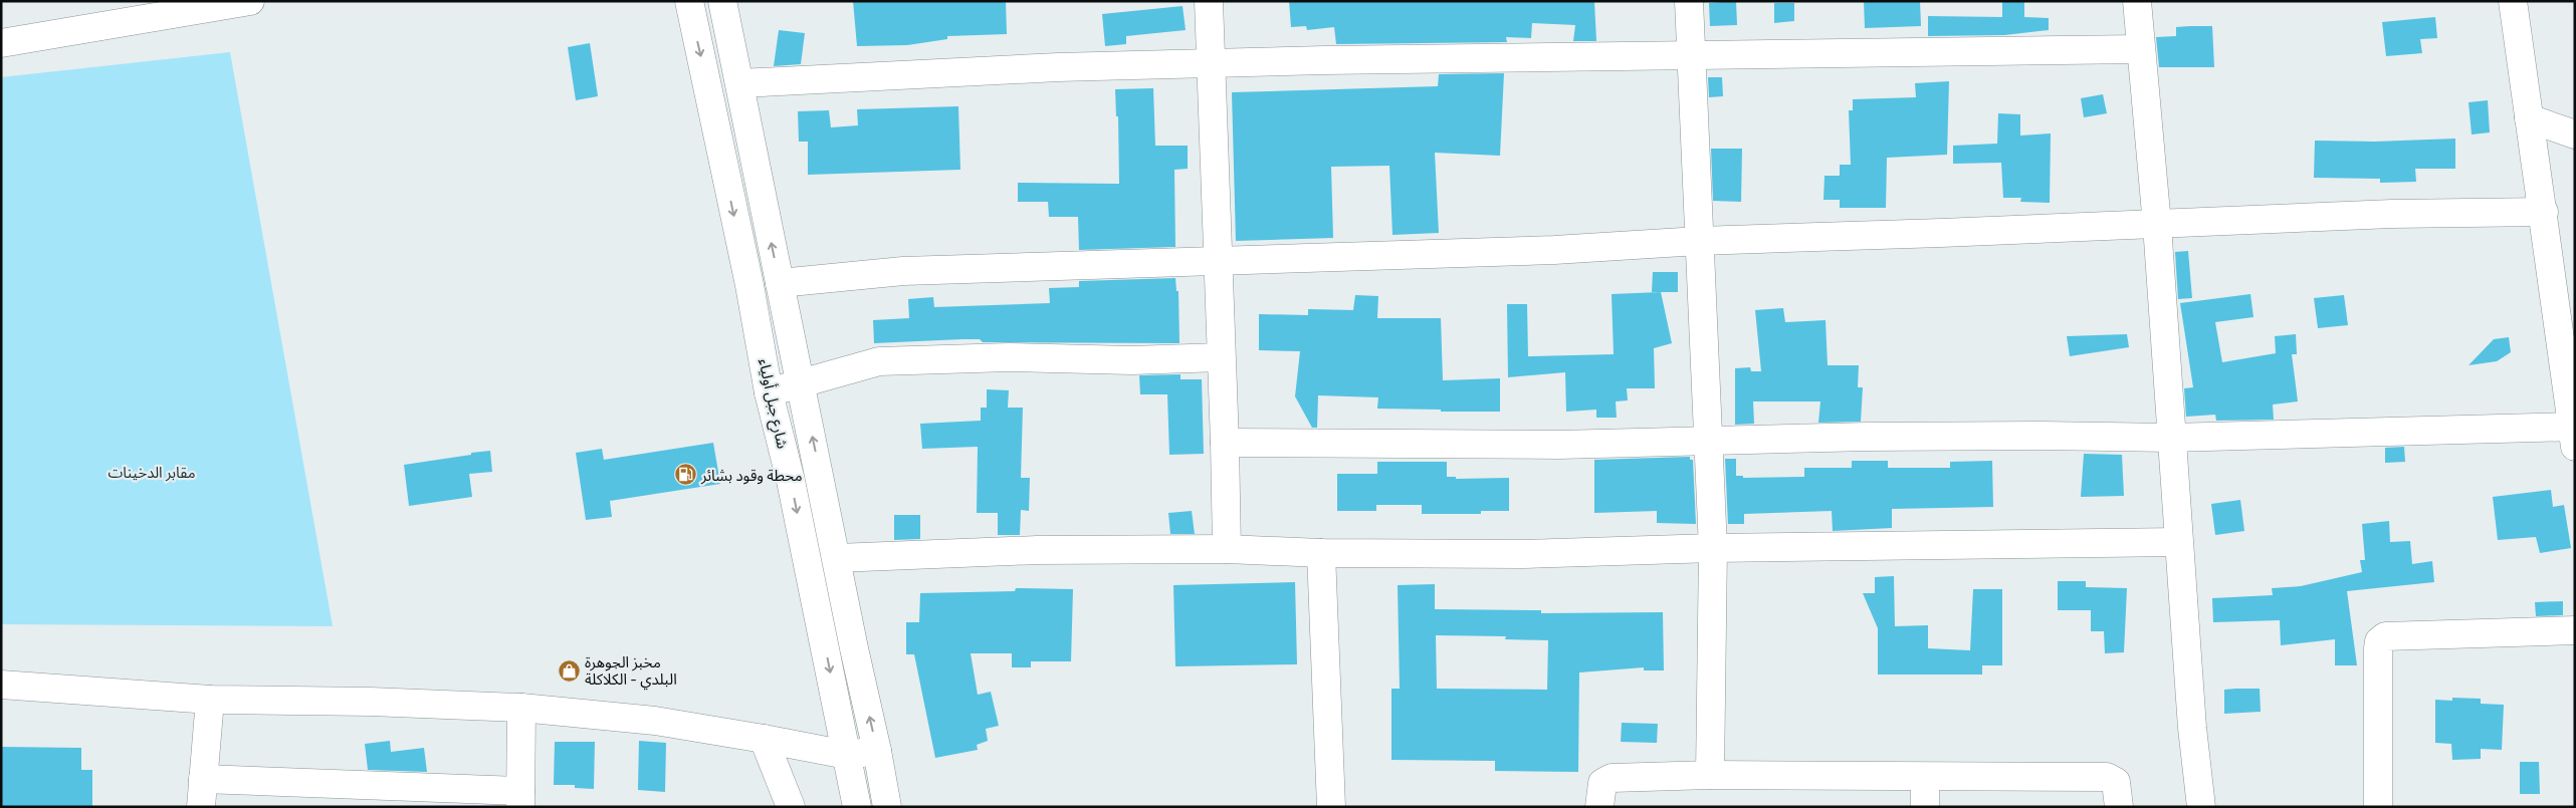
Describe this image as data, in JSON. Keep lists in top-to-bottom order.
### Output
{
  "streets": {
    "street": ["شارع جبل أولياء"]
  },
  "parks": ["مقابر الدخينات"],
  "places": {
    "fuel station": ["محطة وقود بشائر"],
    "shop": ["مخبز الجوهرة البلدي - الكلاكلة"]
  }
}
